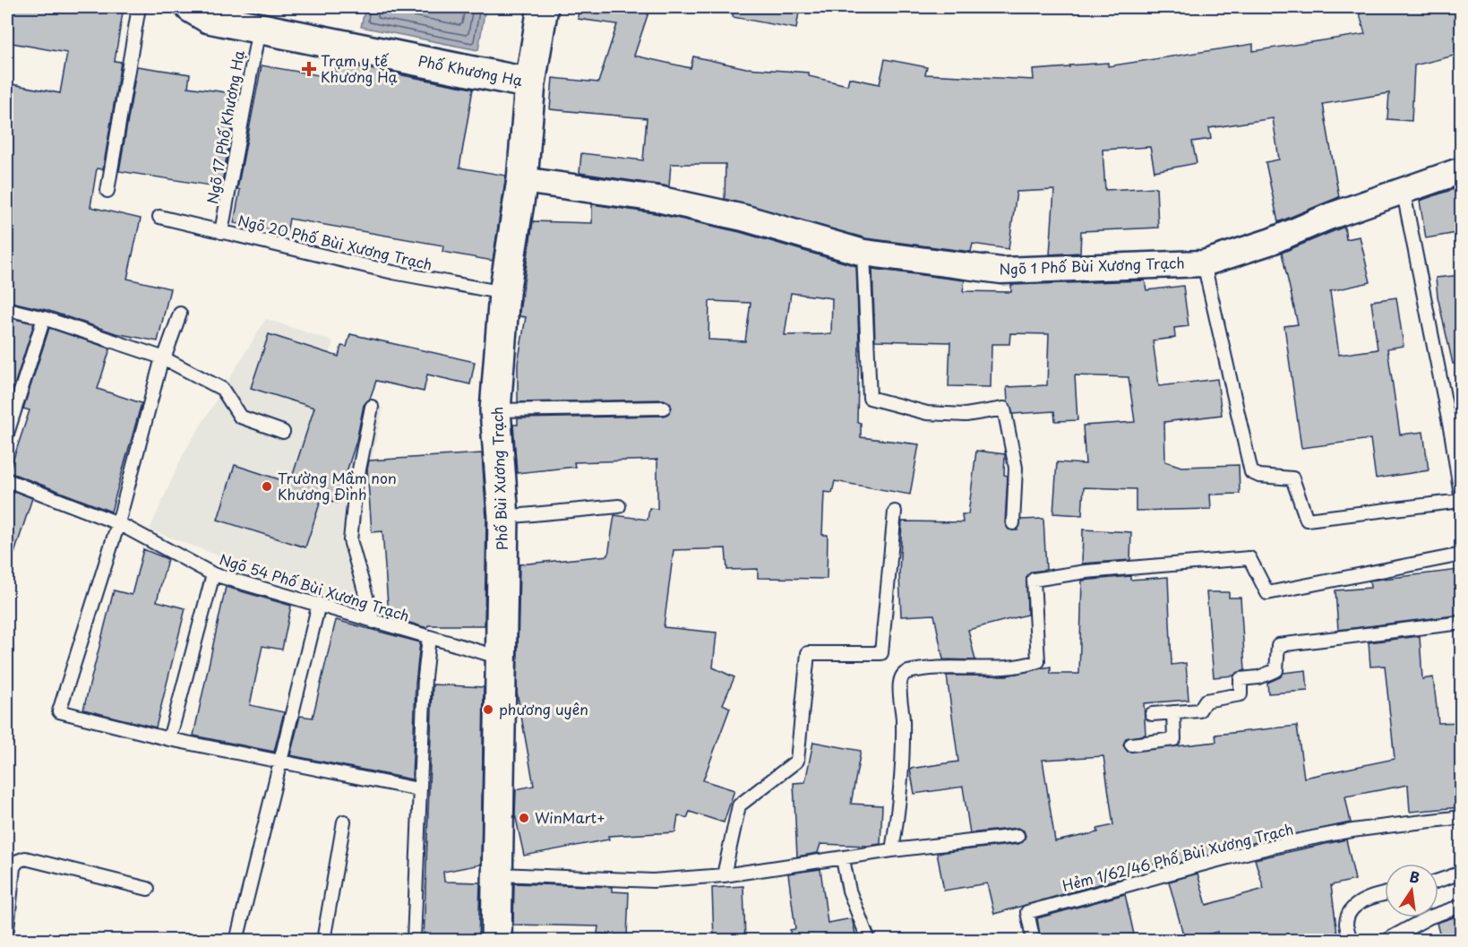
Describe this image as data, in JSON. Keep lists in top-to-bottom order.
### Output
{
  "streets": {
    "street": ["Phố Khương Hạ", "Ngõ 1 Phố Bùi Xương Trạch", "Phố Bùi Xương Trạch"],
    "lane": [
      "Ngõ 17 Phố Khương Hạ",
      "Ngõ 20 Phố Bùi Xương Trạch",
      "Ngõ 54 Phố Bùi Xương Trạch",
      "Hẻm 1/62/46 Phố Bùi Xương Trạch"
    ]
  },
  "crossings": [
    ["Phố Khương Hạ", "Ngõ 17 Phố Khương Hạ"],
    ["Phố Khương Hạ", "Phố Bùi Xương Trạch"],
    ["Ngõ 17 Phố Khương Hạ", "Ngõ 20 Phố Bùi Xương Trạch"],
    ["Ngõ 20 Phố Bùi Xương Trạch", "Phố Bùi Xương Trạch"],
    ["Ngõ 1 Phố Bùi Xương Trạch", "Phố Bùi Xương Trạch"],
    ["Phố Bùi Xương Trạch", "Ngõ 54 Phố Bùi Xương Trạch"]
  ],
  "places": {
    "health": ["Trạm y tế Khương Hạ"],
    "other": ["Trường Mầm non Khương Đình", "phương uyên", "WinMart+"]
  },
  "north": "top"
}
